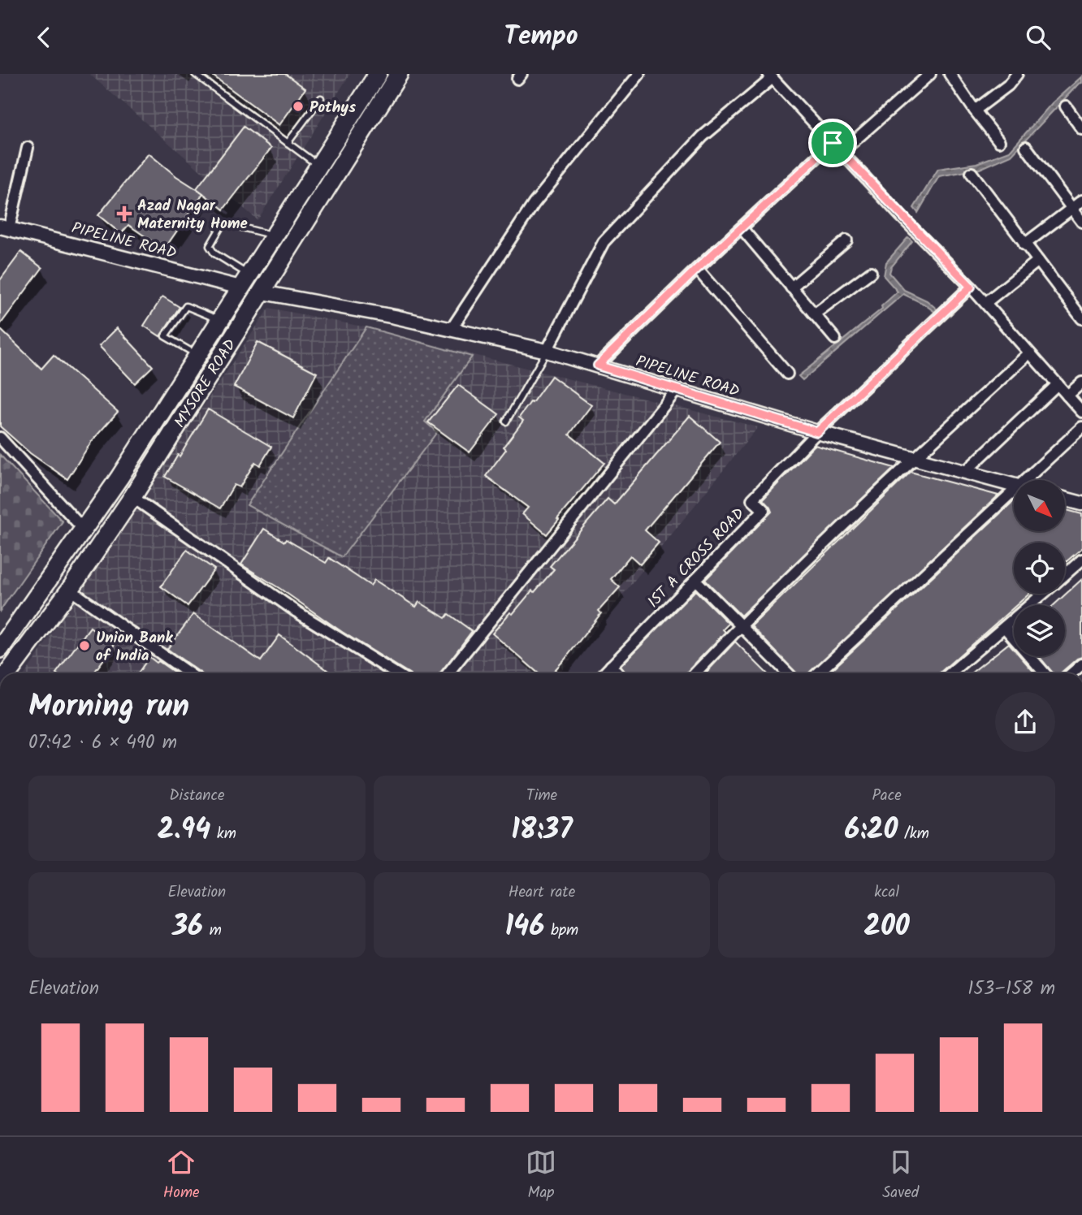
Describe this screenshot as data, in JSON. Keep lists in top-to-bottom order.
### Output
{
  "streets": {
    "highway": ["MYSORE ROAD"],
    "street": ["PIPELINE ROAD", "1ST A CROSS ROAD"]
  },
  "crossings": [
    ["PIPELINE ROAD", "MYSORE ROAD"],
    ["PIPELINE ROAD", "1ST A CROSS ROAD"]
  ],
  "places": {
    "other": ["Pothys", "Union Bank of India"],
    "health": ["Azad Nagar Maternity Home"]
  },
  "north": "bottom right",
  "page": {
    "header": "Tempo",
    "heading": ["Morning run", "07:42 · 6 × 490 m"],
    "stats": [
      ["Distance", "2.94 km"],
      ["Time", "18:37"],
      ["Pace", "6:20 /km"],
      ["Elevation", "36 m"],
      ["Heart rate", "146 bpm"],
      ["kcal", "200"]
    ],
    "chart": ["Elevation", "153–158 m"],
    "tabs": ["Home", "Map", "Saved"]
  }
}
